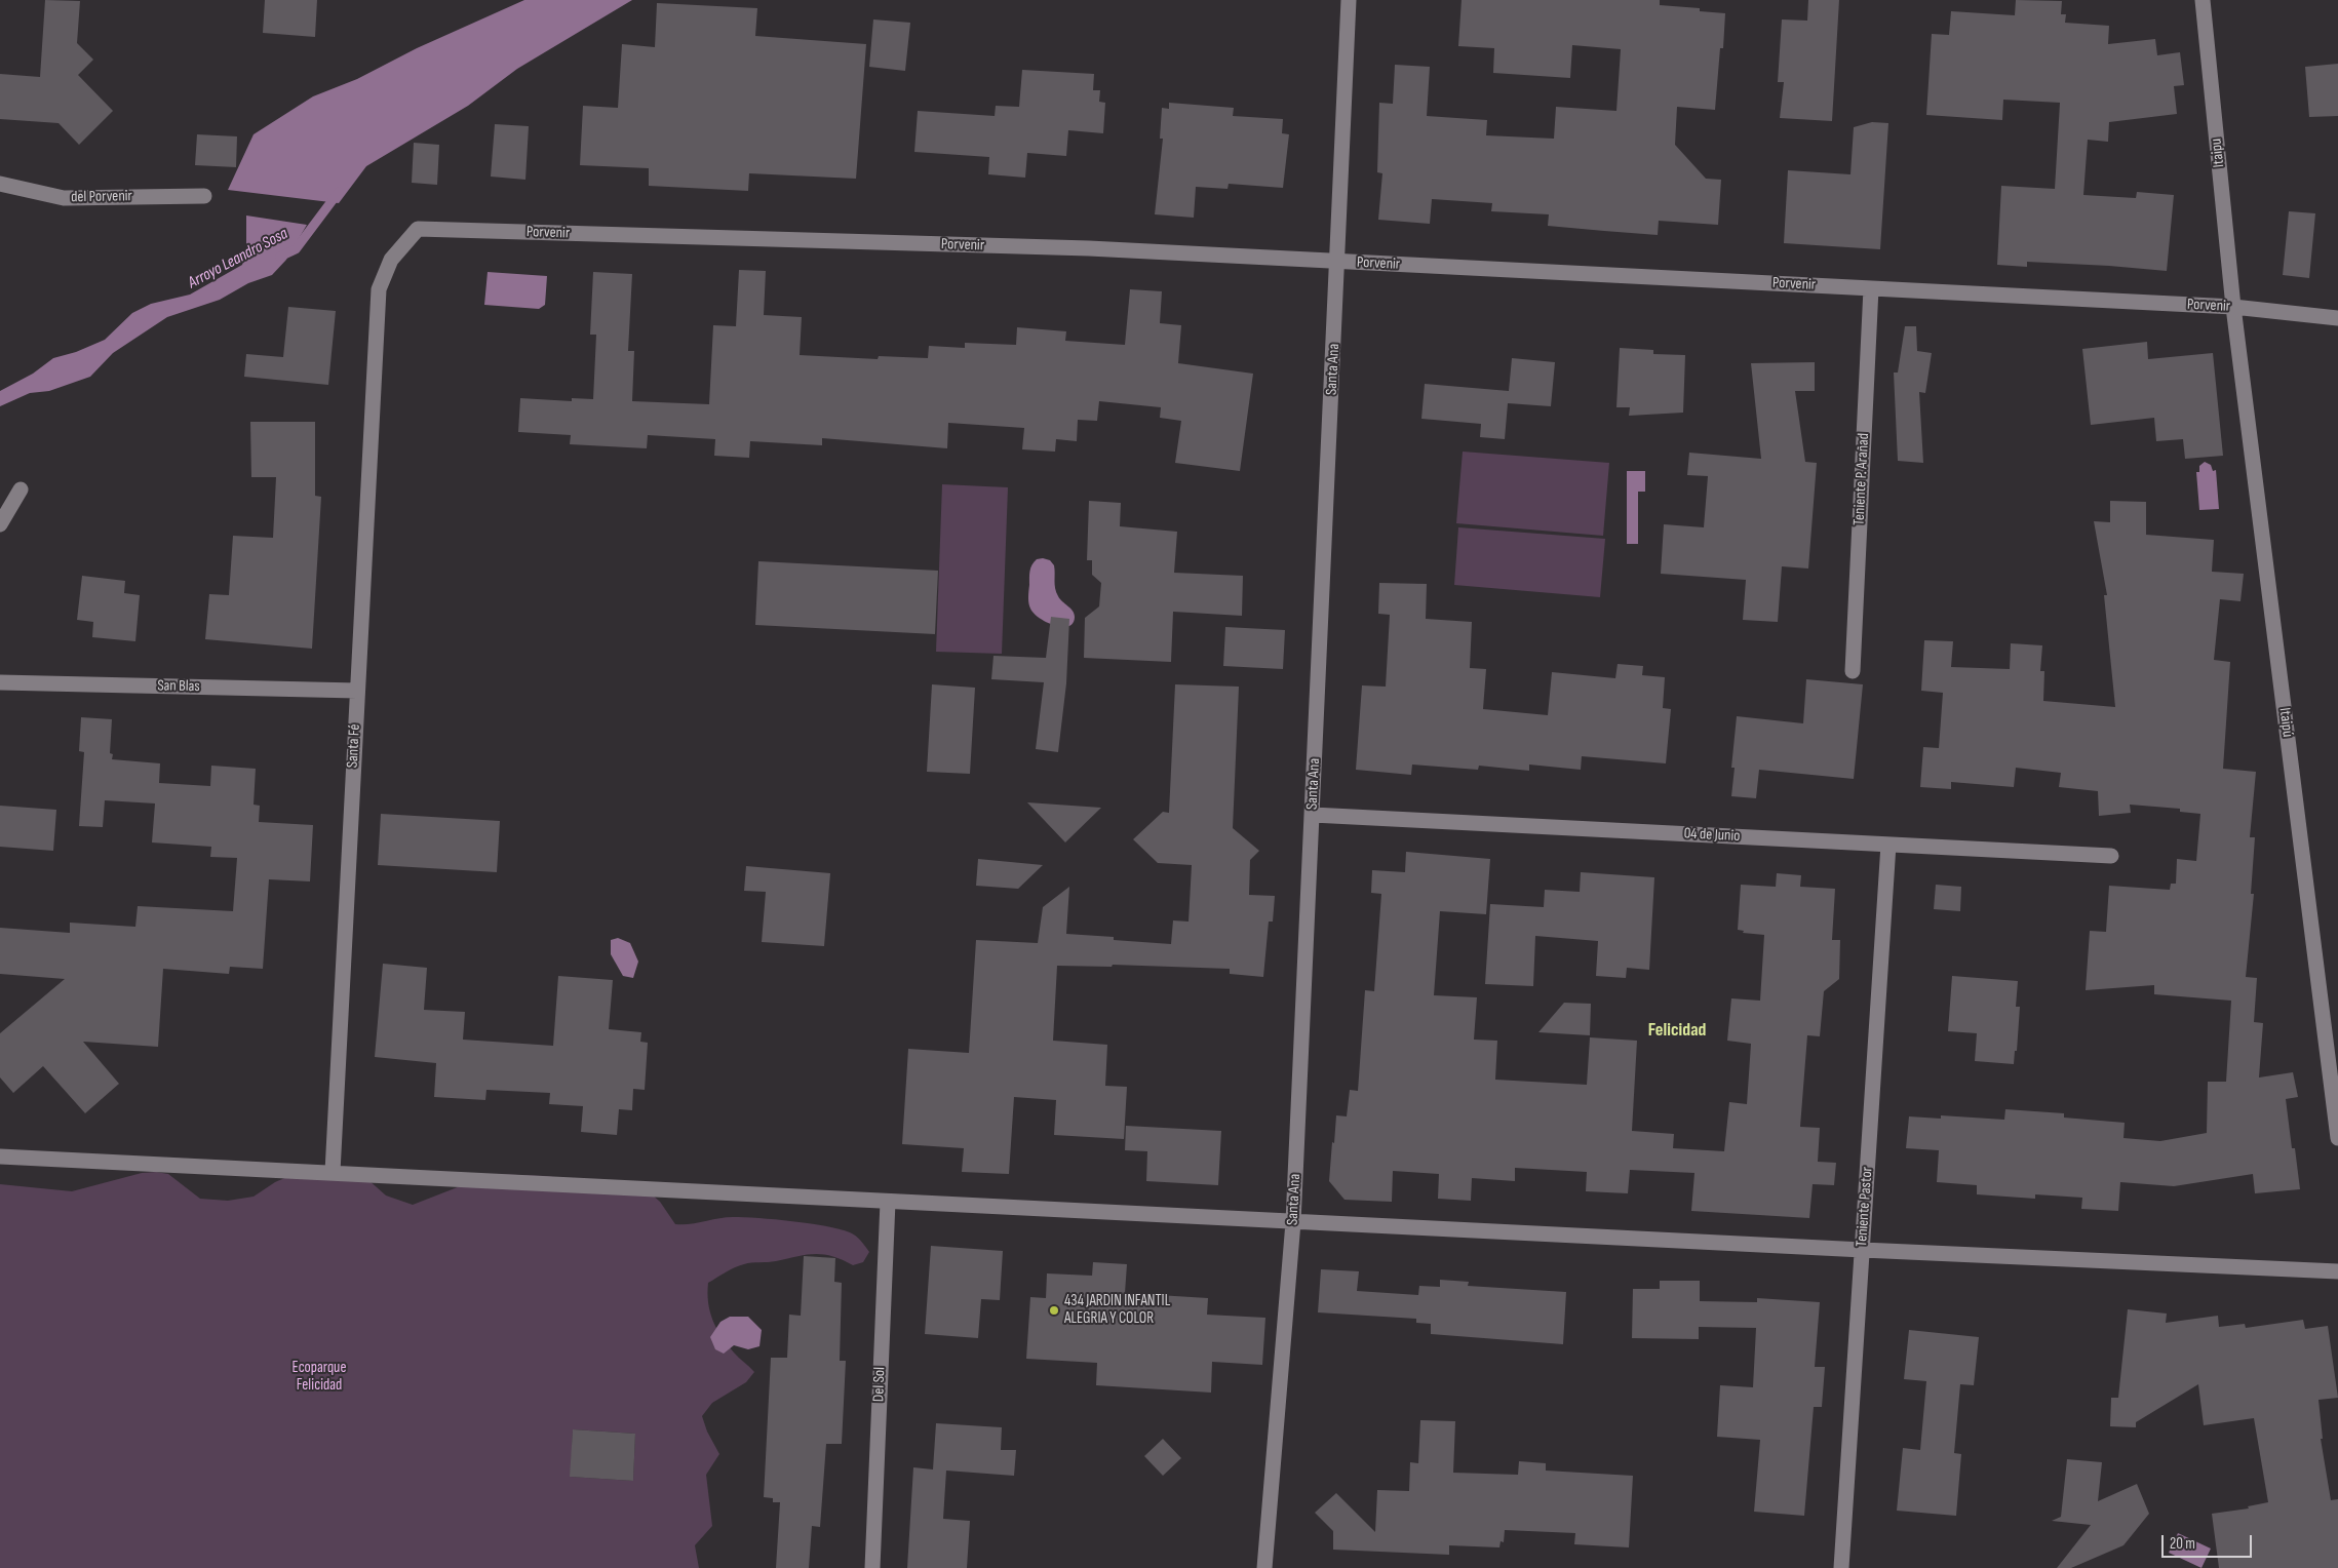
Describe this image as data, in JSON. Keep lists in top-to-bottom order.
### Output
{
  "streets": {
    "street": [
      "Itaipu",
      "del Porvenir",
      "Porvenir",
      "Santa Ana",
      "Teniente P. Arañad",
      "San Blas",
      "Itaipú",
      "Santa Fé",
      "04 de Junio",
      "Teniente Pastor",
      "Del Sol"
    ]
  },
  "crossings": [
    ["Itaipu", "Porvenir"],
    ["Itaipu", "Itaipú"],
    ["Porvenir", "Santa Ana"],
    ["Porvenir", "Teniente P. Arañad"],
    ["Porvenir", "Itaipú"],
    ["Porvenir", "Santa Fé"],
    ["Santa Ana", "04 de Junio"],
    ["San Blas", "Santa Fé"],
    ["04 de Junio", "Teniente Pastor"]
  ],
  "districts": ["Felicidad"],
  "water": ["Arroyo Leandro Sosa"],
  "parks": ["Ecoparque Felicidad"],
  "places": ["434 JARDIN INFANTIL ALEGRIA Y COLOR"],
  "scale_bar": "20 m"
}
